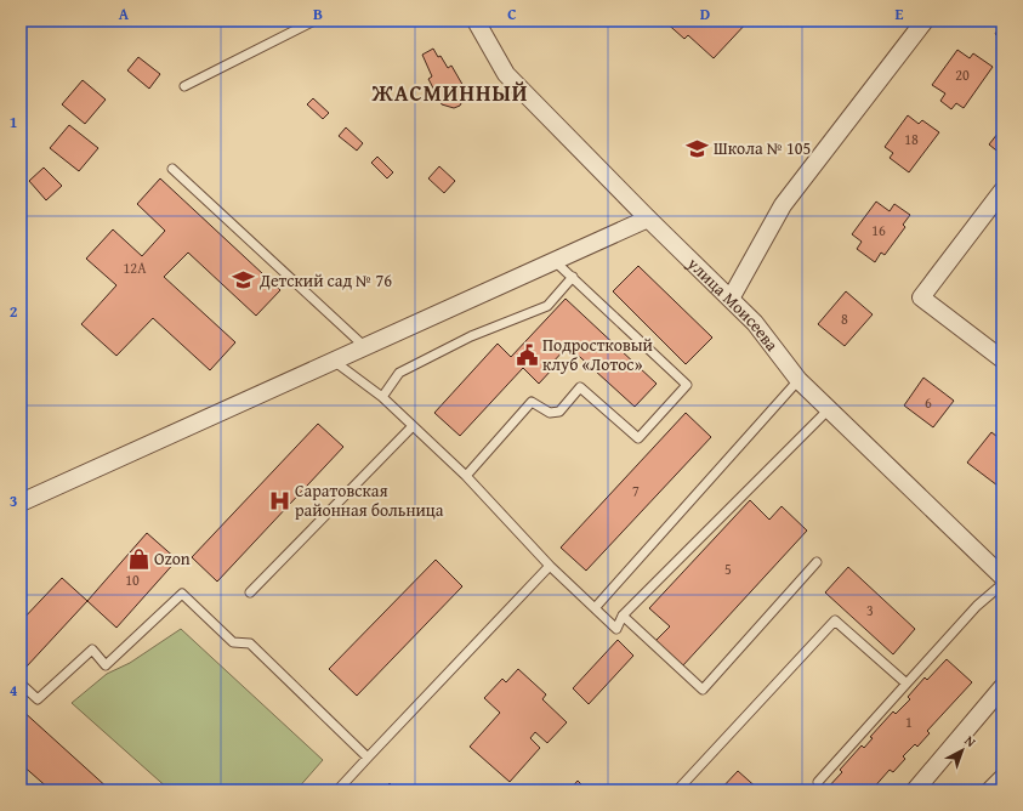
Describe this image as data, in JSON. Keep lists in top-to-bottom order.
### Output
{
  "streets": {
    "street": ["улица Моисеева"]
  },
  "districts": ["ЖАСМИННЫЙ"],
  "places": {
    "school or university": ["Школа № 105", "Детский сад № 76"],
    "public building": ["Подростковый клуб «Лотос»"],
    "hospital": ["Саратовская районная больница"],
    "shop": ["Ozon"]
  },
  "house_numbers": [
    "20",
    "18",
    "16",
    "12А",
    "8",
    "6",
    "7",
    "5",
    "10",
    "3",
    "1"
  ],
  "north": "top right",
  "grid": {
    "columns": [
      "A",
      "B",
      "C",
      "D",
      "E"
    ],
    "rows": [
      "1",
      "2",
      "3",
      "4"
    ]
  }
}
